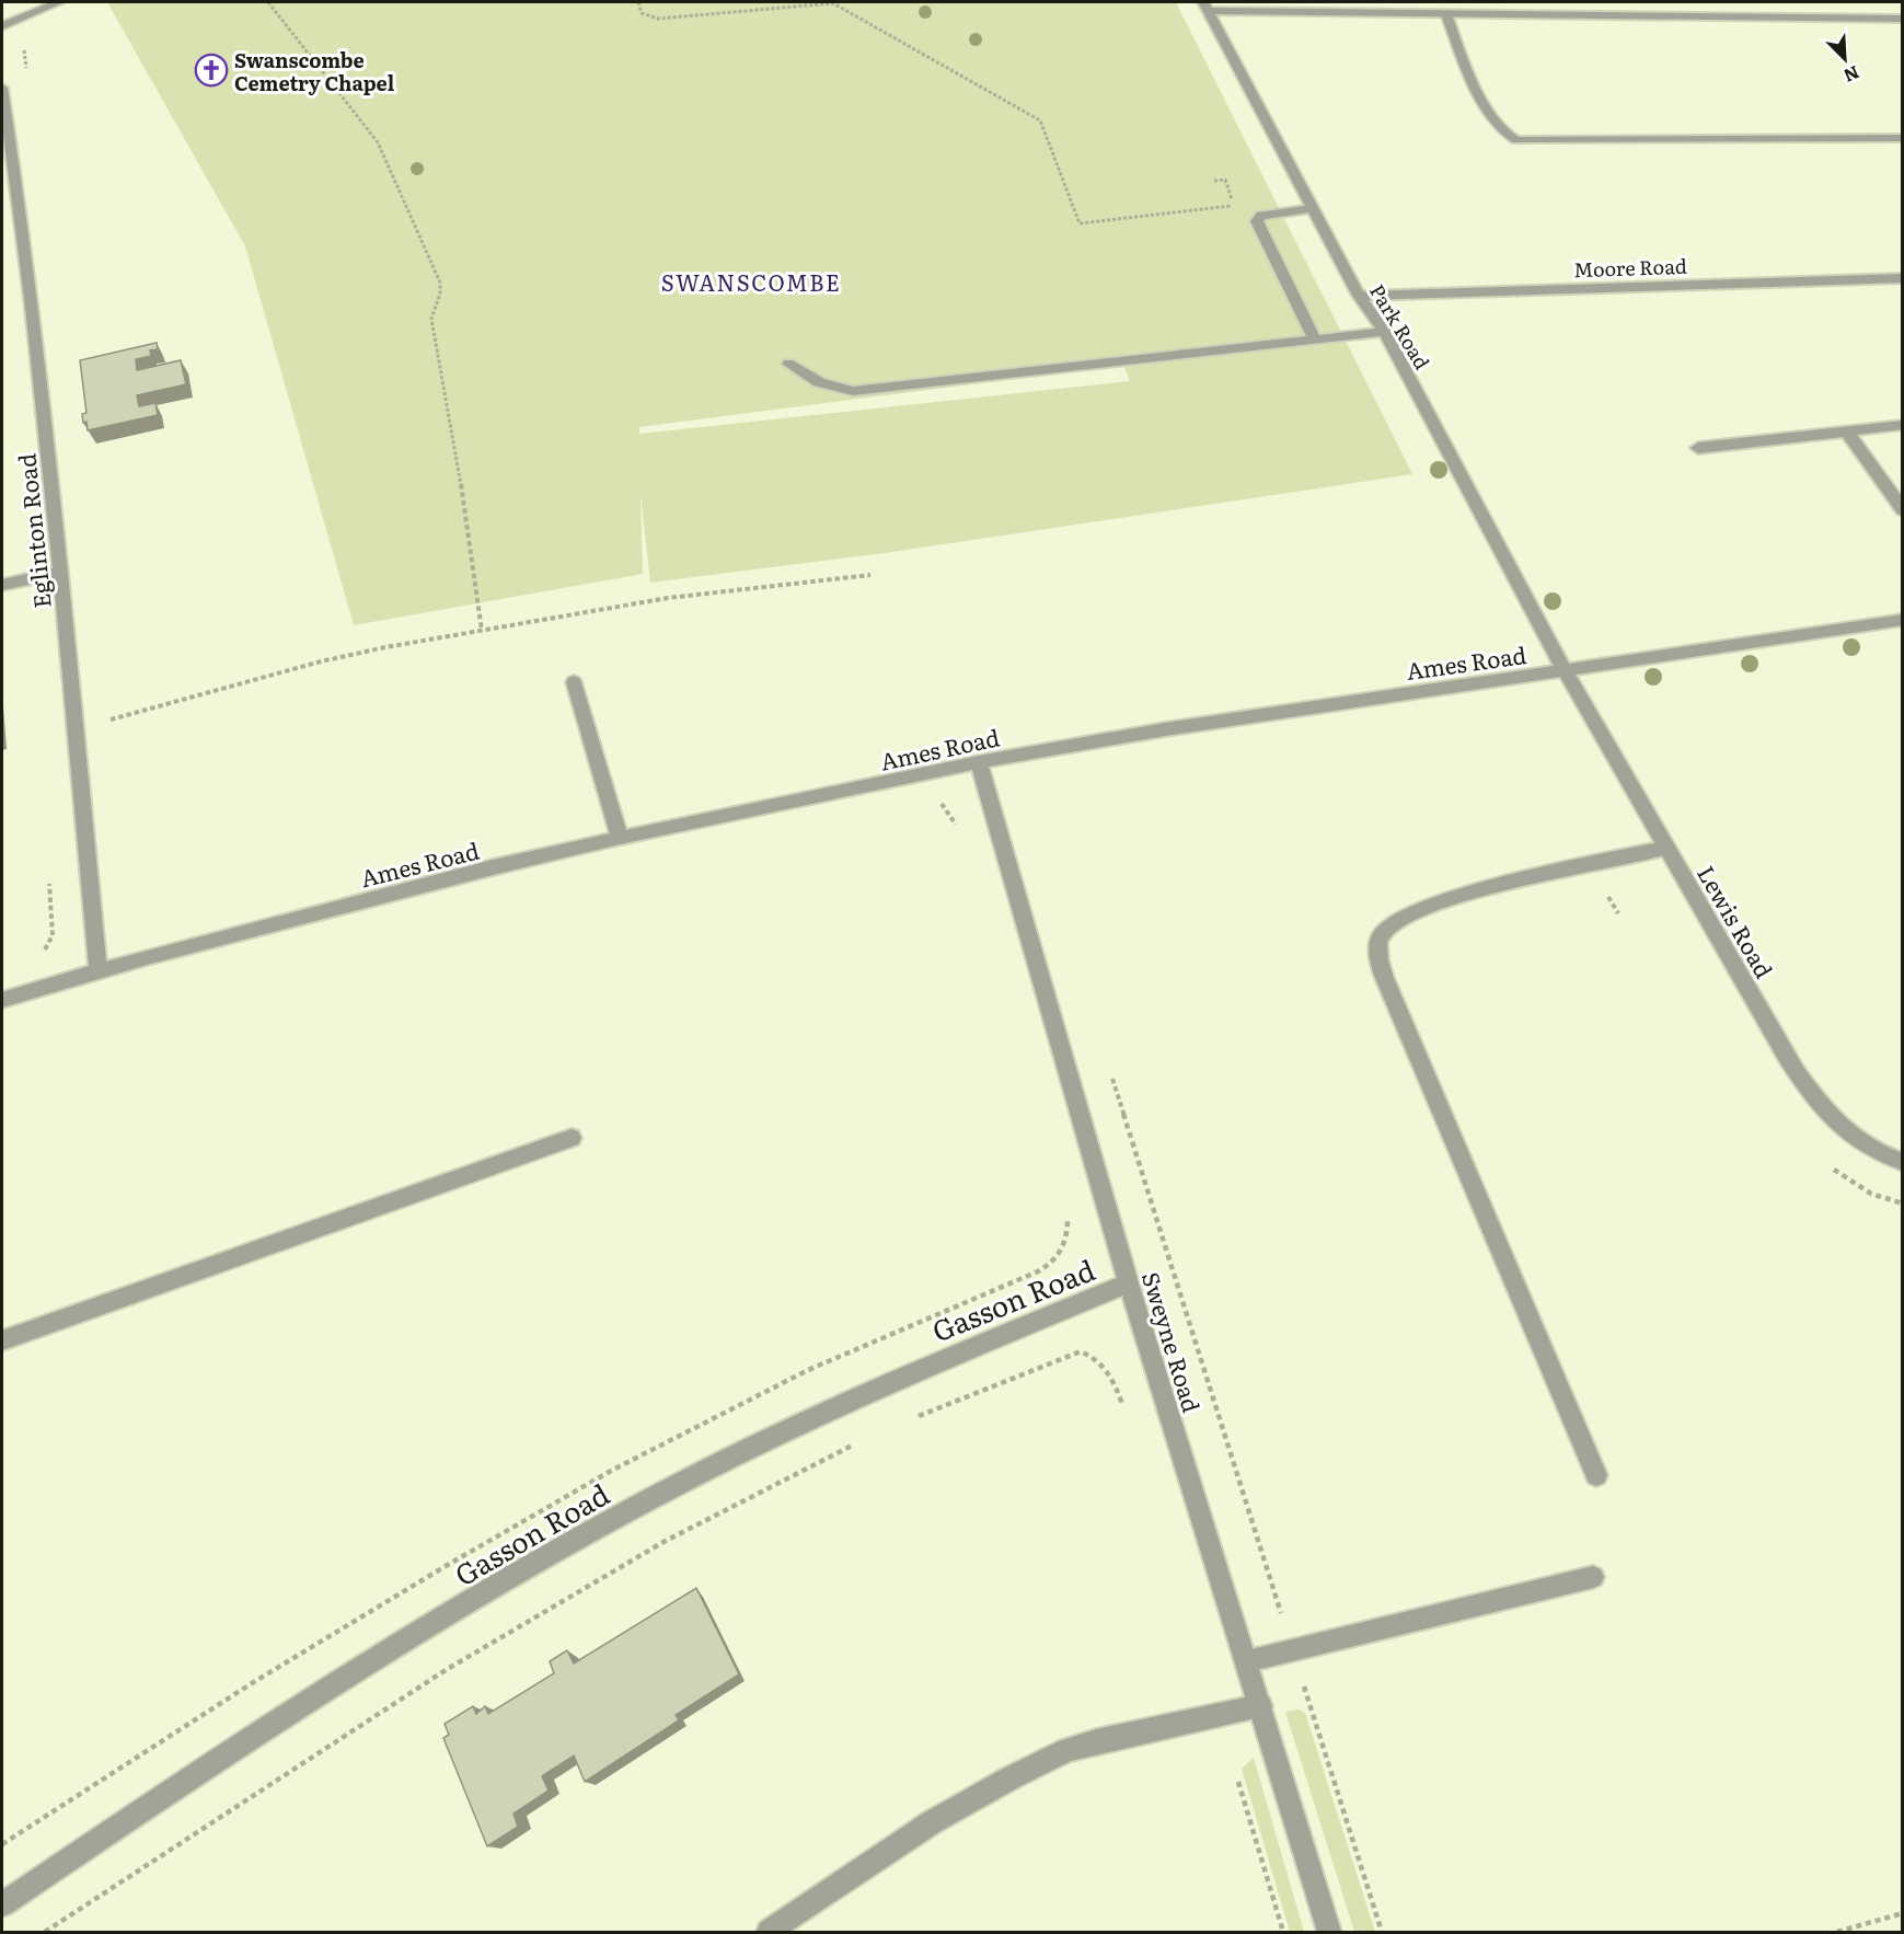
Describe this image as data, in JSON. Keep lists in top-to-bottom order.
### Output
{
  "streets": {
    "street": [
      "Moore Road",
      "Park Road",
      "Eglinton Road",
      "Ames Road",
      "Lewis Road",
      "Gasson Road",
      "Sweyne Road"
    ]
  },
  "crossings": [
    ["Moore Road", "Park Road"],
    ["Park Road", "Ames Road"],
    ["Park Road", "Lewis Road"],
    ["Eglinton Road", "Ames Road"],
    ["Ames Road", "Lewis Road"],
    ["Ames Road", "Sweyne Road"],
    ["Gasson Road", "Sweyne Road"]
  ],
  "districts": ["SWANSCOMBE"],
  "places": {
    "church": ["Swanscombe Cemetry Chapel"]
  },
  "north": "bottom right"
}
